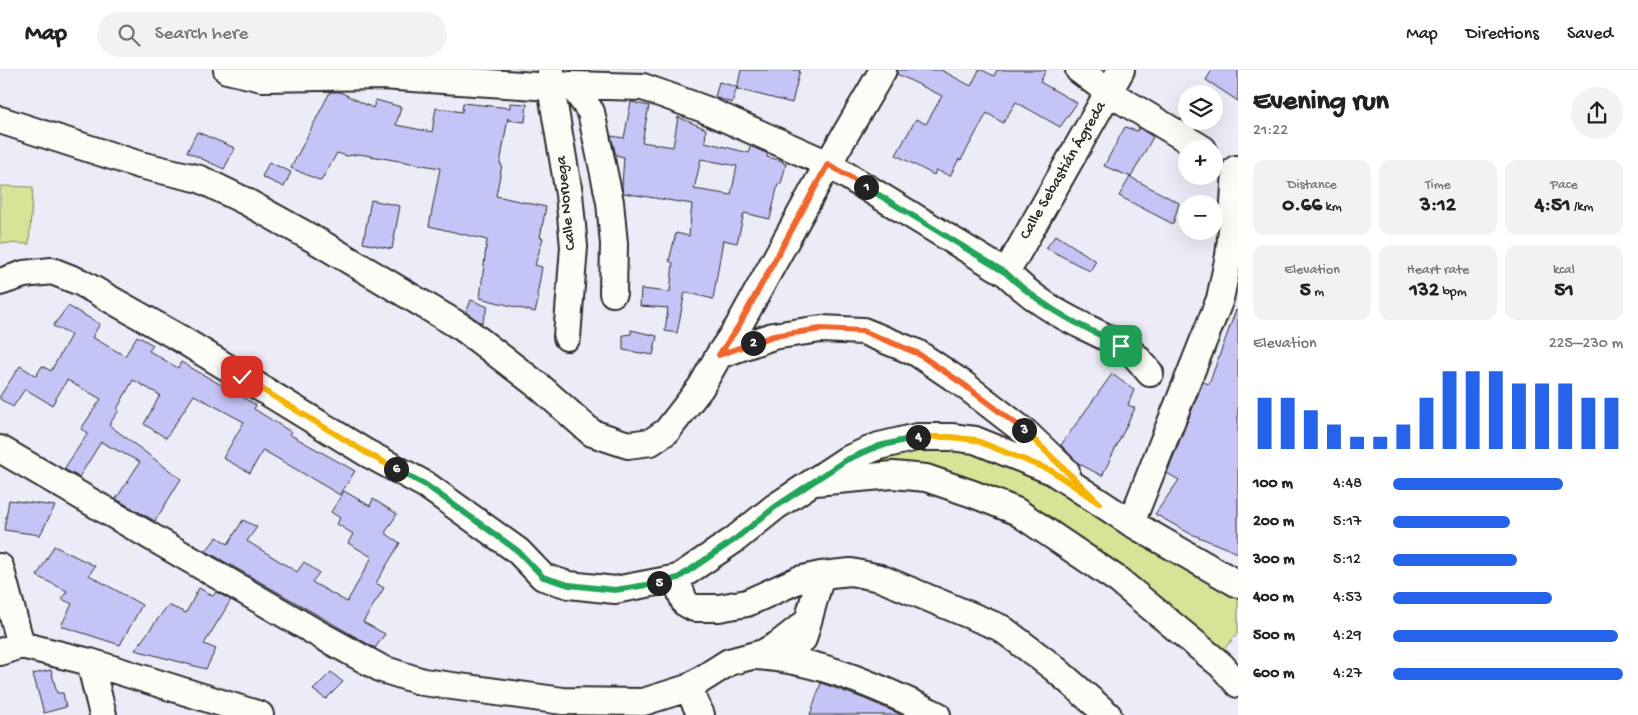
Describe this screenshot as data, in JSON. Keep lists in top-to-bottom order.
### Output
{
  "streets": {
    "street": ["Calle Sebastián Ágreda", "Calle Noruega"]
  },
  "page": {
    "header": "Map",
    "search": "Search here",
    "nav": ["Map", "Directions", "Saved"],
    "heading": ["Evening run", "21:22"],
    "map_buttons": ["+", "−"],
    "stats": [
      ["Distance", "0.66 km"],
      ["Time", "3:12"],
      ["Pace", "4:51 /km"],
      ["Elevation", "5 m"],
      ["Heart rate", "132 bpm"],
      ["kcal", "51"]
    ],
    "pins": [
      "1",
      "2",
      "3",
      "4",
      "6",
      "5"
    ],
    "chart": ["Elevation", "225–230 m"],
    "list": [
      {
        "name": "100 m",
        "note": "4:48"
      },
      {
        "name": "200 m",
        "note": "5:17"
      },
      {
        "name": "300 m",
        "note": "5:12"
      },
      {
        "name": "400 m",
        "note": "4:53"
      },
      {
        "name": "500 m",
        "note": "4:29"
      },
      {
        "name": "600 m",
        "note": "4:27"
      }
    ]
  }
}
